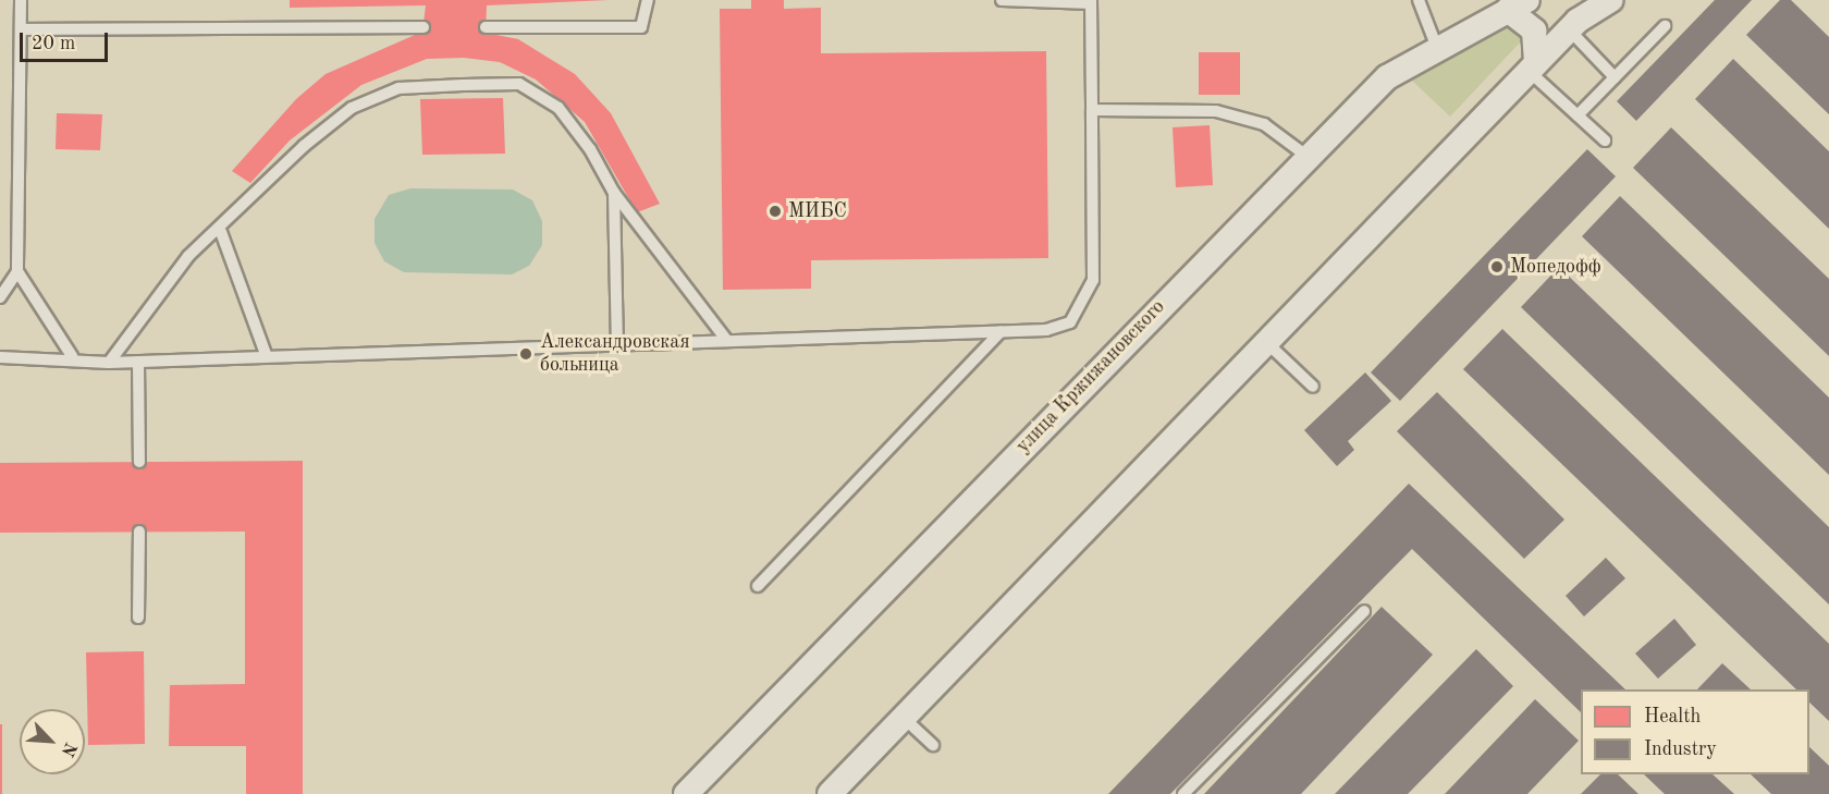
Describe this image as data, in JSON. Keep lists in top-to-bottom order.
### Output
{
  "streets": {
    "street": ["улица Кржижановского"]
  },
  "places": ["МИБС", "Мопедофф", "Александровская больница"],
  "legend": ["Health", "Industry"],
  "scale_bar": "20 m",
  "north": "bottom right"
}
